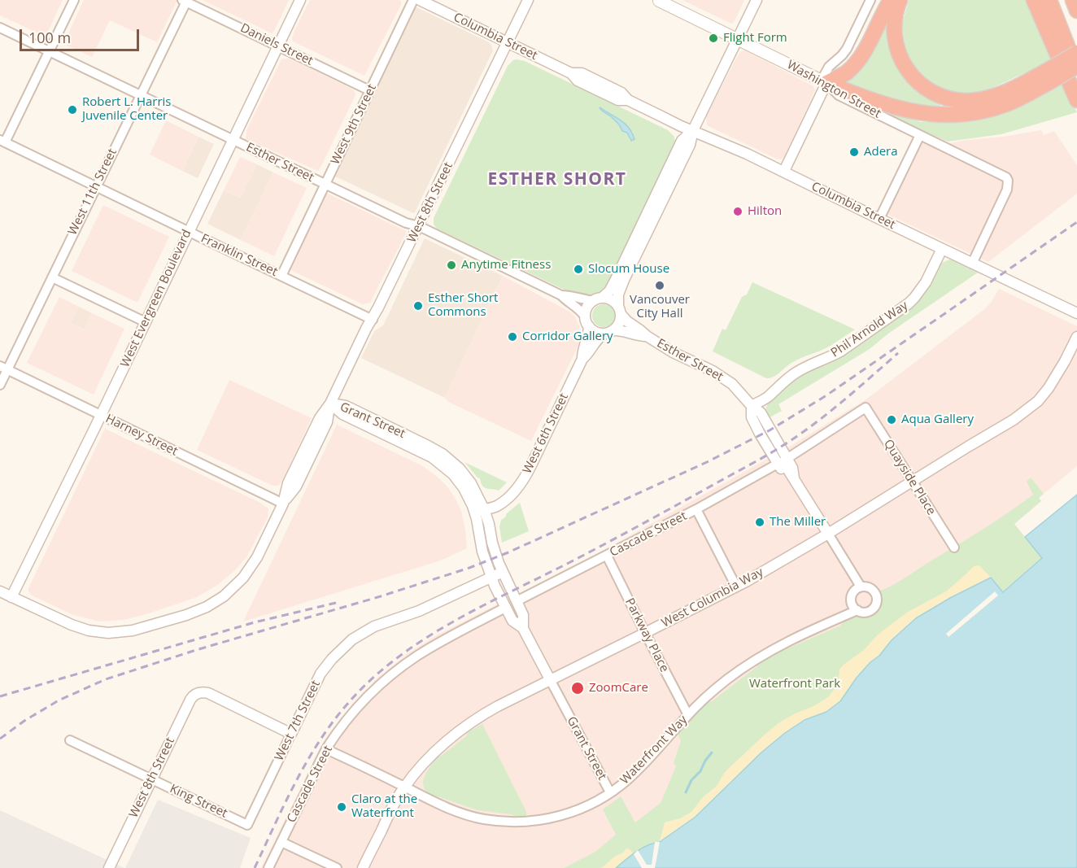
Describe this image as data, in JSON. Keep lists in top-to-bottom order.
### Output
{
  "streets": {
    "main road": ["Washington Street"],
    "street": [
      "Columbia Street",
      "Daniels Street",
      "West 9th Street",
      "Esther Street",
      "West 11th Street",
      "West 8th Street",
      "Franklin Street",
      "West Evergreen Boulevard",
      "Phil Arnold Way",
      "Grant Street",
      "West 6th Street",
      "Harney Street",
      "Quayside Place",
      "Cascade Street",
      "West Columbia Way",
      "Parkway Place",
      "West 7th Street",
      "Waterfront Way",
      "King Street"
    ]
  },
  "crossings": [
    ["Columbia Street", "Washington Street"],
    ["Columbia Street", "West 8th Street"],
    ["Columbia Street", "Phil Arnold Way"],
    ["Daniels Street", "West 9th Street"],
    ["Daniels Street", "West 11th Street"],
    ["Daniels Street", "West Evergreen Boulevard"],
    ["West 9th Street", "Esther Street"],
    ["West 9th Street", "Franklin Street"],
    ["Esther Street", "West 11th Street"],
    ["Esther Street", "West 8th Street"],
    ["Esther Street", "West Evergreen Boulevard"],
    ["Esther Street", "Phil Arnold Way"],
    ["Esther Street", "West 6th Street"],
    ["Esther Street", "Cascade Street"],
    ["Esther Street", "West Columbia Way"],
    ["Esther Street", "Waterfront Way"],
    ["West 11th Street", "Franklin Street"],
    ["West 11th Street", "Harney Street"],
    ["West 8th Street", "Franklin Street"],
    ["West 8th Street", "West Evergreen Boulevard"],
    ["West 8th Street", "Grant Street"],
    ["West 8th Street", "Harney Street"],
    ["West 8th Street", "West 7th Street"],
    ["West 8th Street", "King Street"],
    ["Franklin Street", "West Evergreen Boulevard"],
    ["West Evergreen Boulevard", "Harney Street"],
    ["Grant Street", "West 6th Street"],
    ["Grant Street", "Cascade Street"],
    ["Grant Street", "West Columbia Way"],
    ["Grant Street", "West 7th Street"],
    ["Grant Street", "Waterfront Way"],
    ["Quayside Place", "Cascade Street"],
    ["Quayside Place", "West Columbia Way"],
    ["Cascade Street", "Parkway Place"],
    ["Cascade Street", "Waterfront Way"],
    ["West Columbia Way", "Parkway Place"],
    ["West Columbia Way", "Waterfront Way"],
    ["Parkway Place", "Waterfront Way"],
    ["West 7th Street", "King Street"]
  ],
  "districts": ["ESTHER SHORT"],
  "parks": ["Waterfront Park"],
  "places": [
    "Flight Form",
    "Robert L. Harris Juvenile Center",
    "Adera",
    "Hilton",
    "Anytime Fitness",
    "Slocum House",
    "Vancouver City Hall",
    "Esther Short Commons",
    "Corridor Gallery",
    "Aqua Gallery",
    "The Miller",
    "ZoomCare",
    "Claro at the Waterfront"
  ],
  "scale_bar": "100 m"
}
